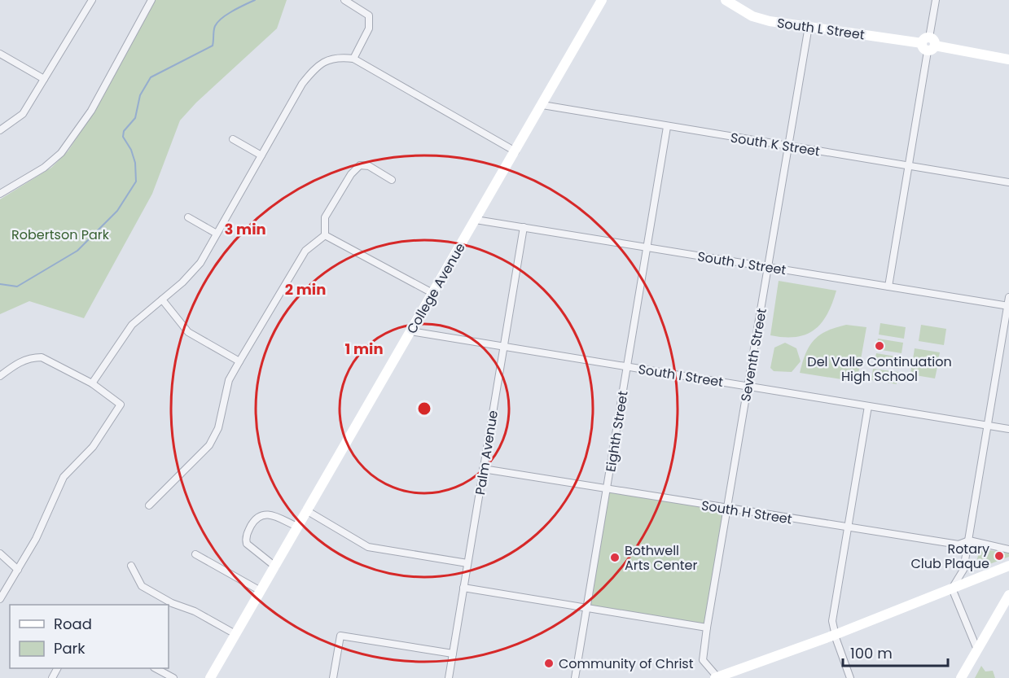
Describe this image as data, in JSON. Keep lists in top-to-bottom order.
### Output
{
  "streets": {
    "street": [
      "South L Street",
      "South K Street",
      "South J Street",
      "College Avenue",
      "Seventh Street",
      "South I Street",
      "Eighth Street",
      "Palm Avenue",
      "South H Street"
    ]
  },
  "crossings": [
    ["South L Street", "Seventh Street"],
    ["South K Street", "College Avenue"],
    ["South K Street", "Seventh Street"],
    ["South K Street", "Eighth Street"],
    ["South J Street", "College Avenue"],
    ["South J Street", "Seventh Street"],
    ["South J Street", "Eighth Street"],
    ["South J Street", "Palm Avenue"],
    ["College Avenue", "South I Street"],
    ["Seventh Street", "South I Street"],
    ["Seventh Street", "South H Street"],
    ["South I Street", "Eighth Street"],
    ["South I Street", "Palm Avenue"],
    ["Eighth Street", "South H Street"],
    ["Palm Avenue", "South H Street"]
  ],
  "parks": ["Robertson Park"],
  "places": [
    "Del Valle Continuation High School",
    "Rotary Club Plaque",
    "Bothwell Arts Center",
    "Community of Christ"
  ],
  "legend": ["Road", "Park"],
  "scale_bar": "100 m",
  "rings": ["3 min", "2 min", "1 min"]
}
